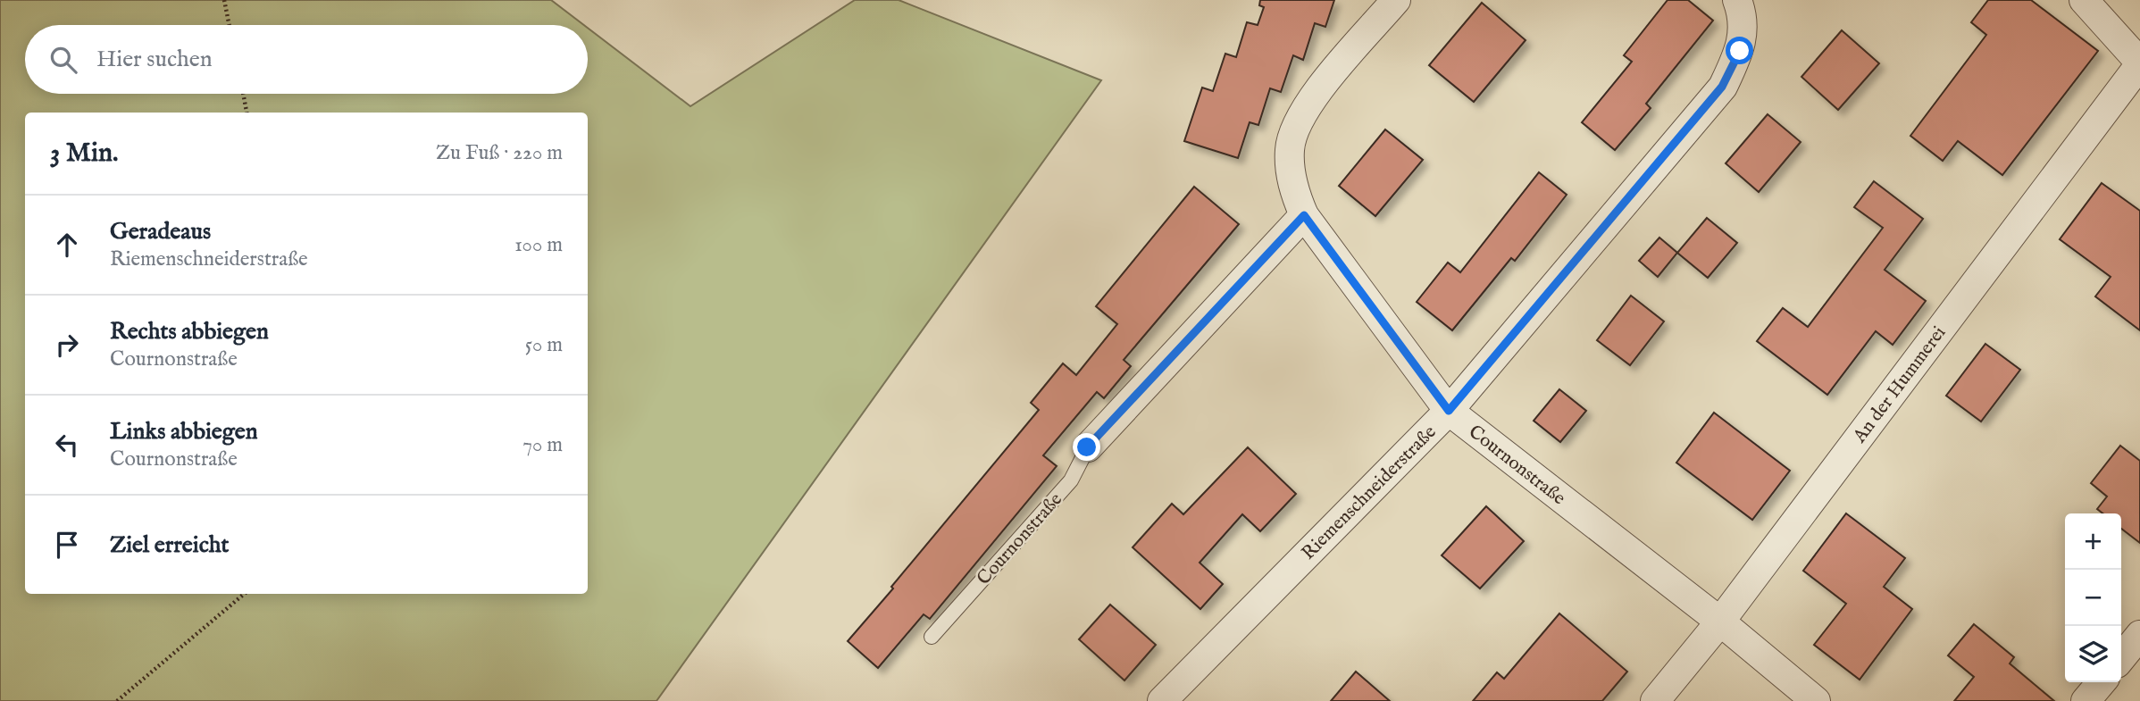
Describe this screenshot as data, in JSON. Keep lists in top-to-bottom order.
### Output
{
  "streets": {
    "street": ["An der Hummerei", "Cournonstraße", "Riemenschneiderstraße"]
  },
  "crossings": [
    ["An der Hummerei", "Cournonstraße"],
    ["Cournonstraße", "Riemenschneiderstraße"]
  ],
  "page": {
    "search": "Hier suchen",
    "heading": ["3 Min.", "Zu Fuß · 220 m"],
    "list": [
      ["Geradeaus", "Riemenschneiderstraße", "100 m"],
      ["Rechts abbiegen", "Cournonstraße", "50 m"],
      ["Links abbiegen", "Cournonstraße", "70 m"],
      "Ziel erreicht"
    ],
    "map_buttons": ["+", "−"]
  }
}
